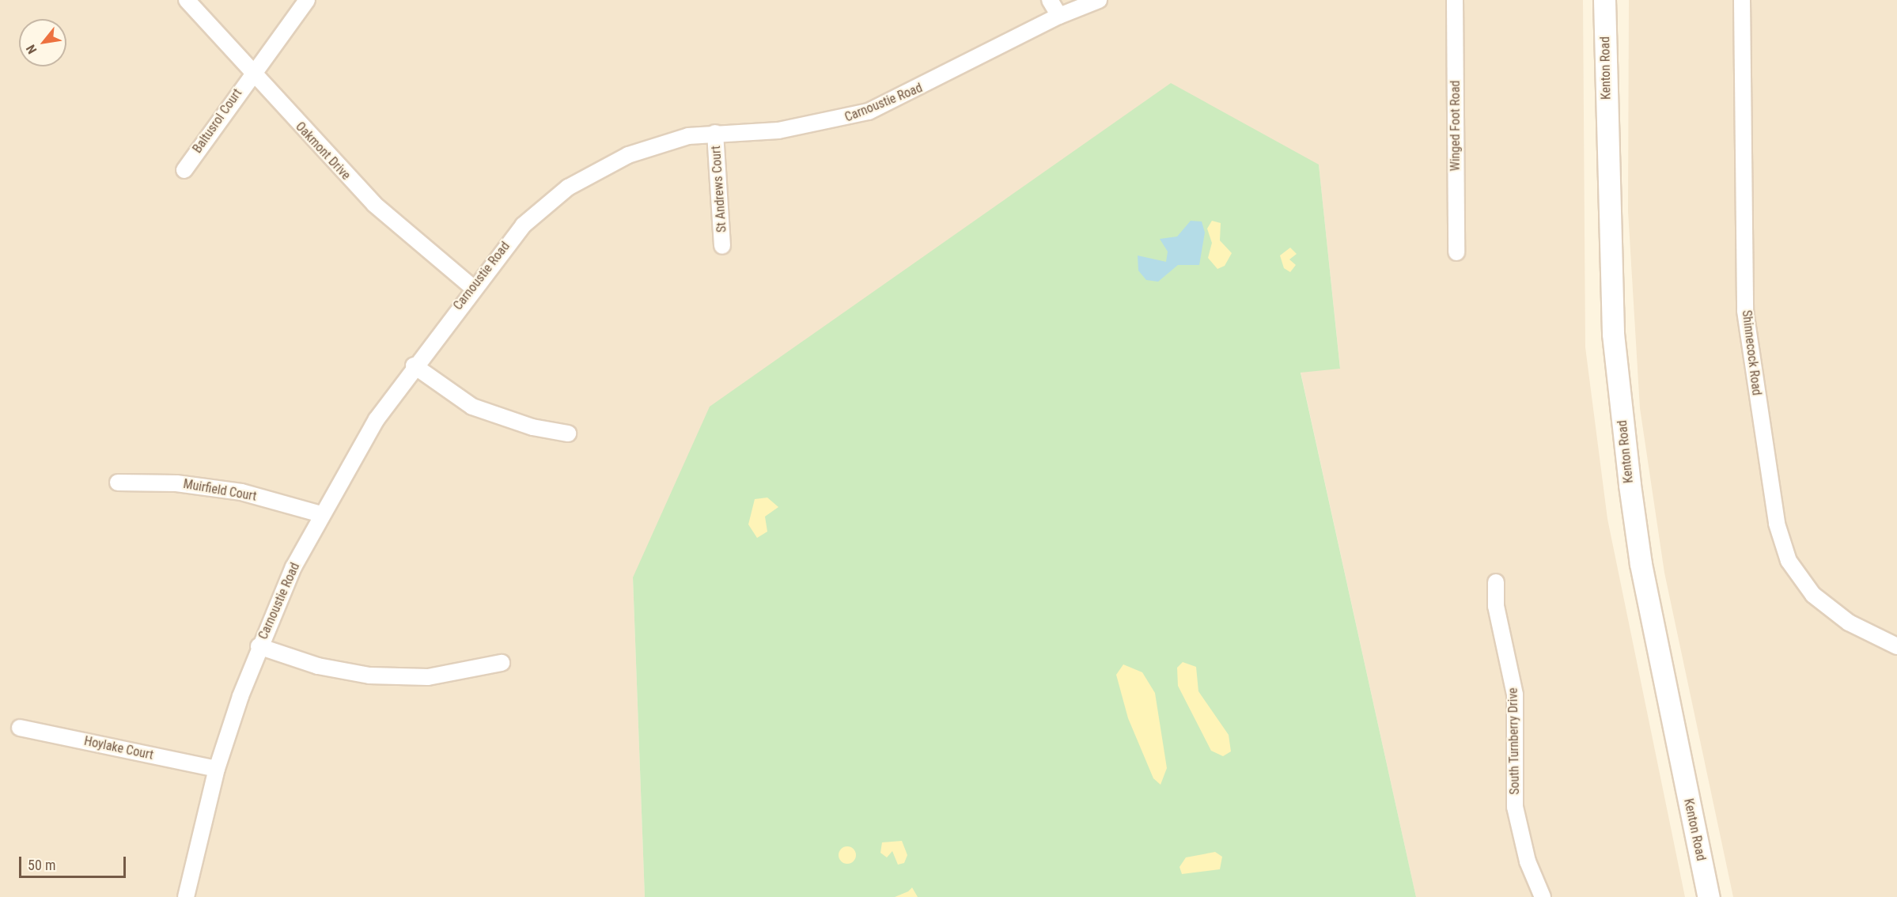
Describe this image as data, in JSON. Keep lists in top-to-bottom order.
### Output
{
  "streets": {
    "main road": ["Kenton Road"],
    "street": [
      "Carnoustie Road",
      "Baltusrol Court",
      "Winged Foot Road",
      "Oakmont Drive",
      "St Andrews Court",
      "Shinnecock Road",
      "Muirfield Court",
      "South Turnberry Drive",
      "Hoylake Court"
    ]
  },
  "crossings": [
    ["Carnoustie Road", "Oakmont Drive"],
    ["Carnoustie Road", "St Andrews Court"],
    ["Carnoustie Road", "Muirfield Court"],
    ["Carnoustie Road", "Hoylake Court"],
    ["Baltusrol Court", "Oakmont Drive"]
  ],
  "scale_bar": "50 m",
  "north": "bottom left"
}
